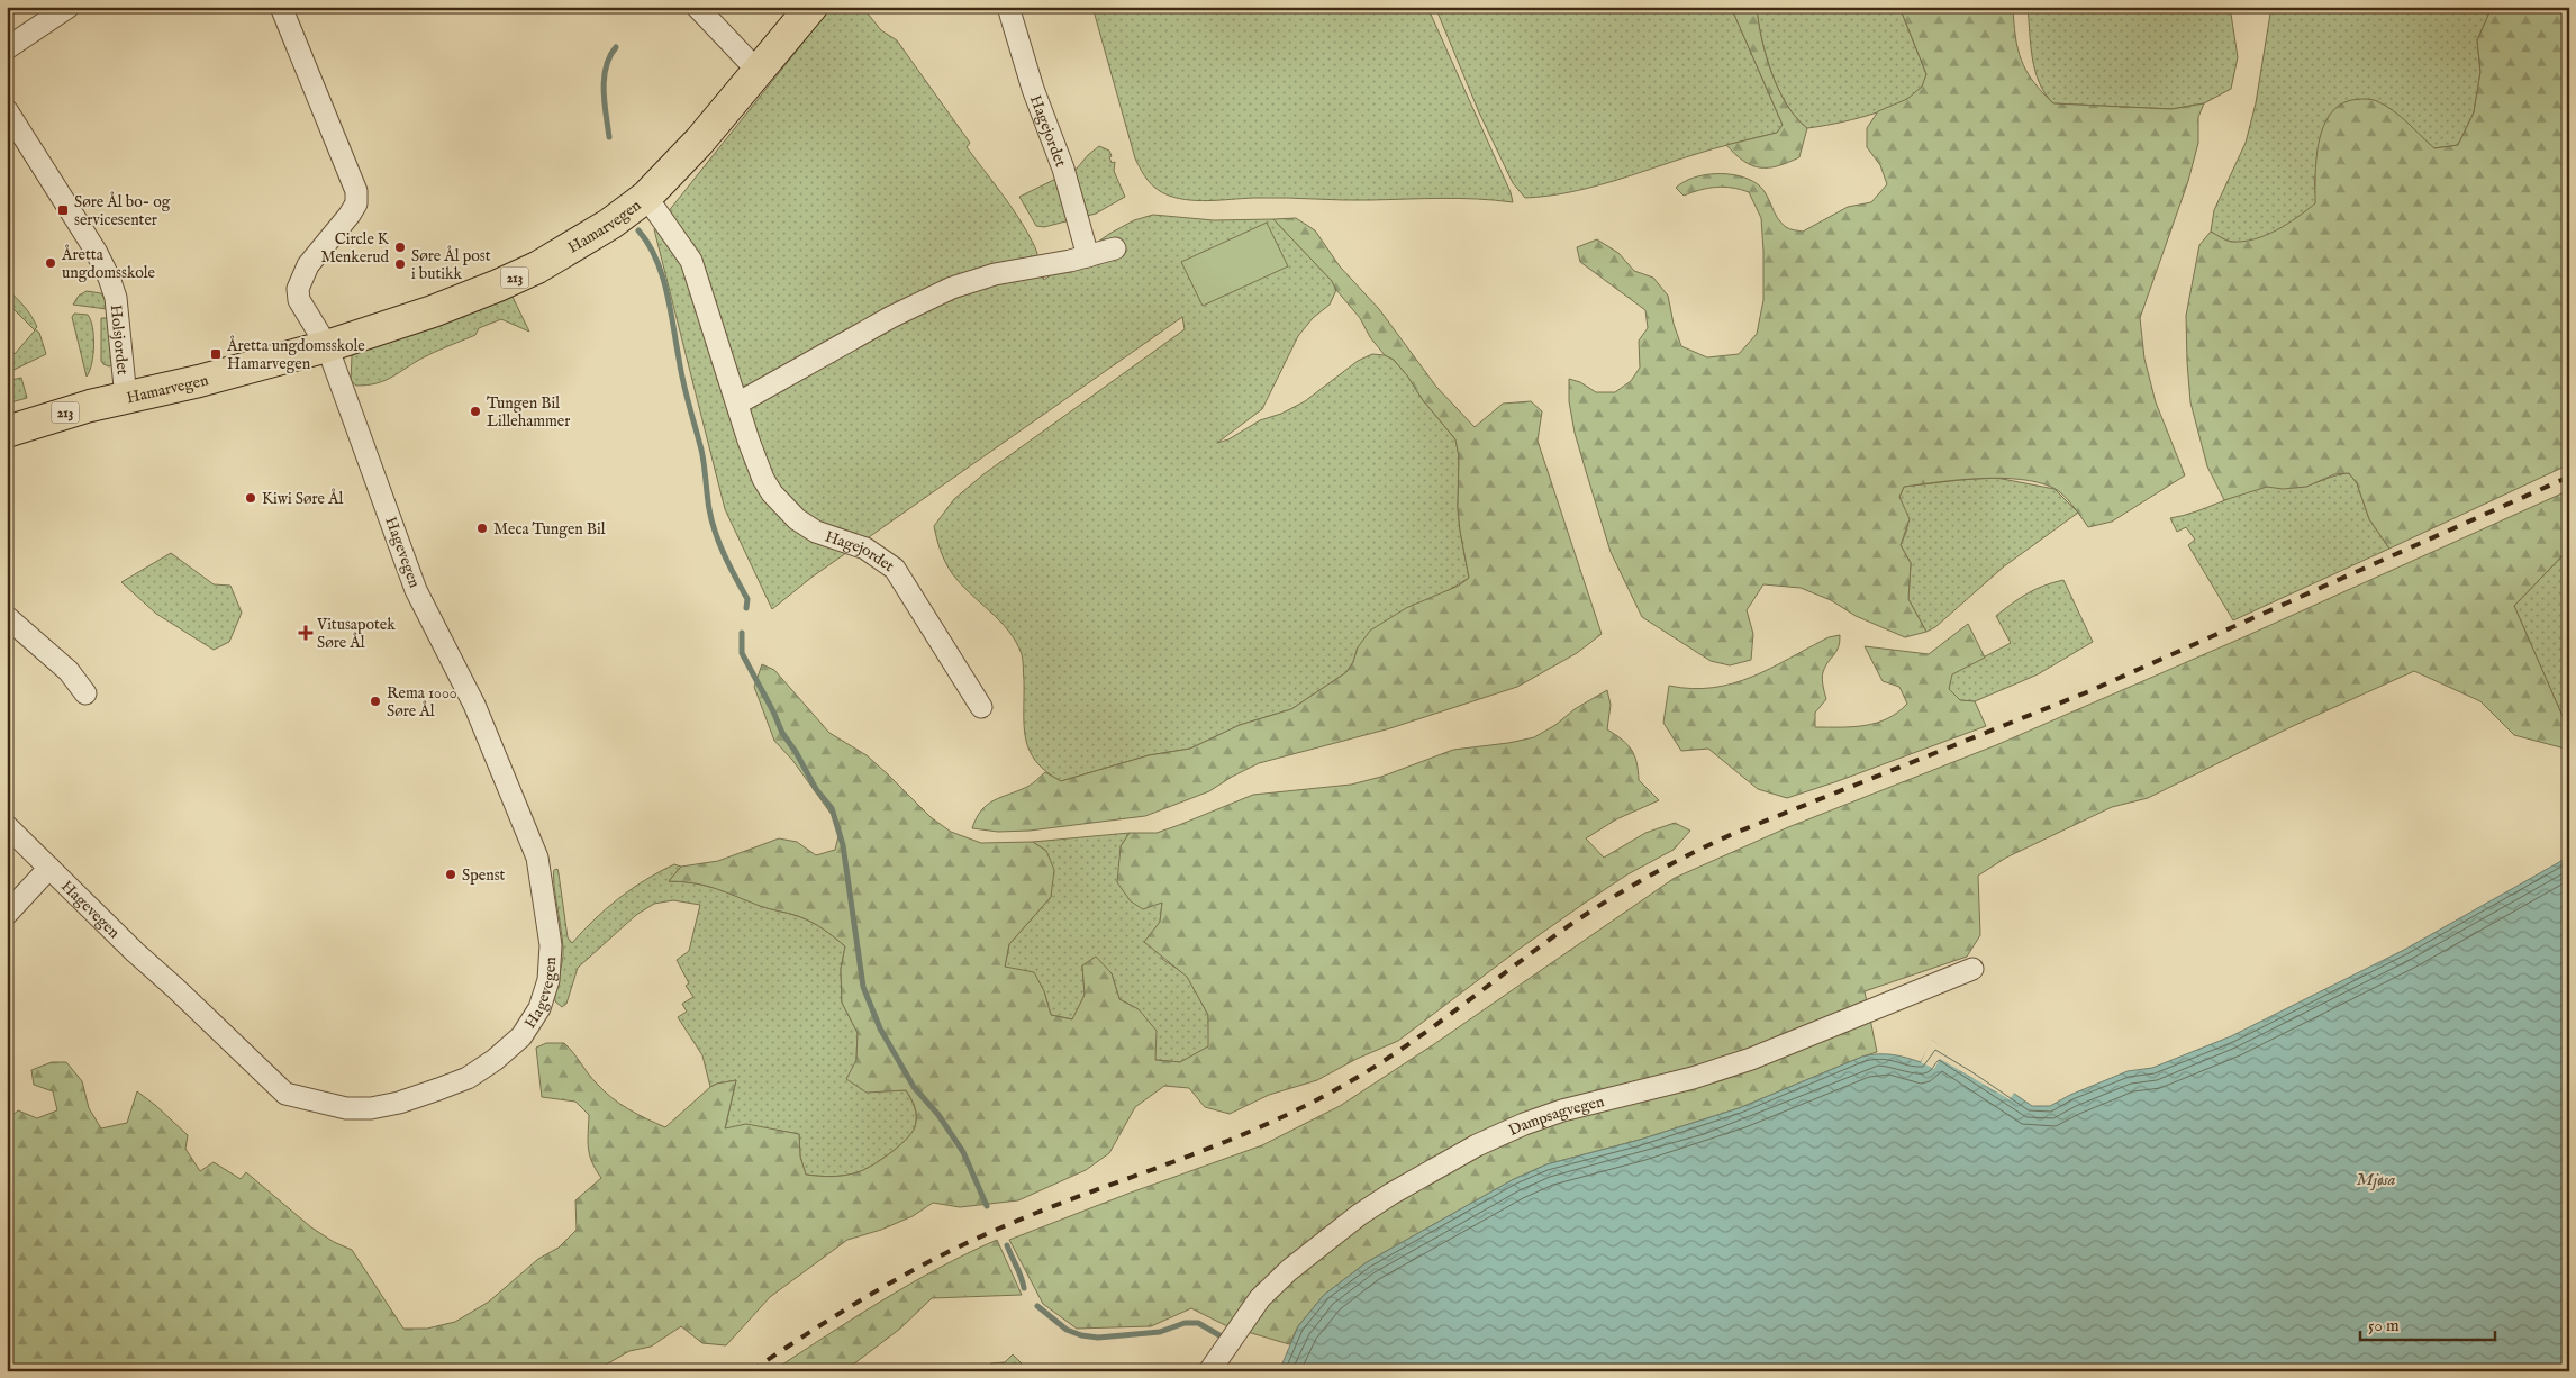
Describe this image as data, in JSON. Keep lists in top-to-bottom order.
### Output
{
  "streets": {
    "main road": ["Hamarvegen", "213"],
    "street": [
      "Hagejordet",
      "Holsjordet",
      "Hagevegen",
      "Dampsagvegen"
    ]
  },
  "crossings": [
    ["Hagejordet", "Hamarvegen"],
    ["Hamarvegen", "Holsjordet"],
    ["Hamarvegen", "Hagevegen"]
  ],
  "water": ["Mjøsa"],
  "places": {
    "transit": ["Søre Ål bo- og servicesenter", "Åretta ungdomsskole Hamarvegen"],
    "other": [
      "Circle K Menkerud",
      "Åretta ungdomsskole",
      "Søre Ål post i butikk",
      "Tungen Bil Lillehammer",
      "Kiwi Søre Ål",
      "Meca Tungen Bil",
      "Rema 1000 Søre Ål",
      "Spenst"
    ],
    "health": ["Vitusapotek Søre Ål"]
  },
  "scale_bar": "50 m"
}
